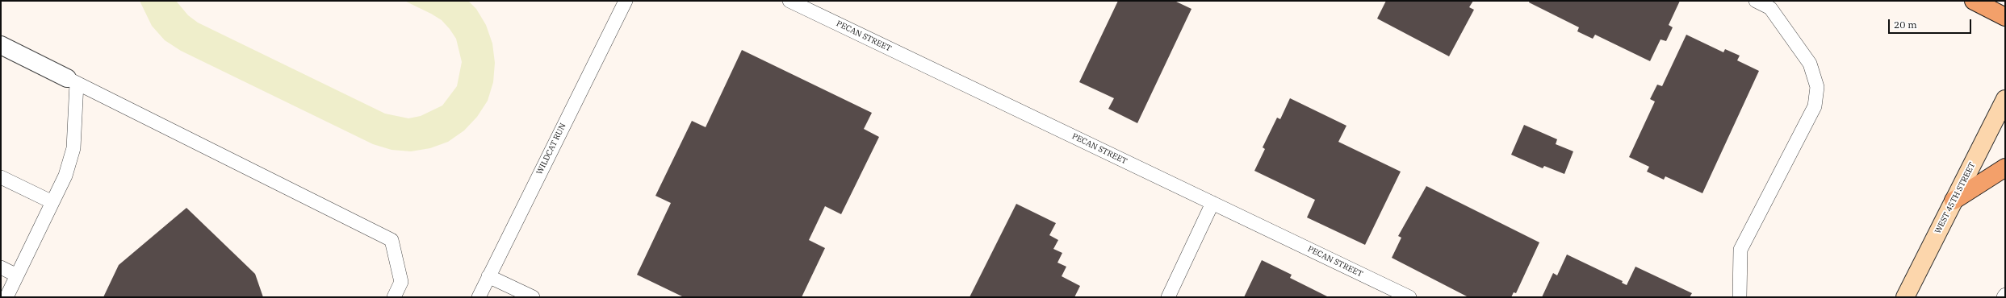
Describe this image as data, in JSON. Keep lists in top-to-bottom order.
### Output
{
  "streets": {
    "main road": ["WEST 45TH STREET"],
    "lane": ["PECAN STREET", "WILDCAT RUN"]
  },
  "scale_bar": "20 m"
}
